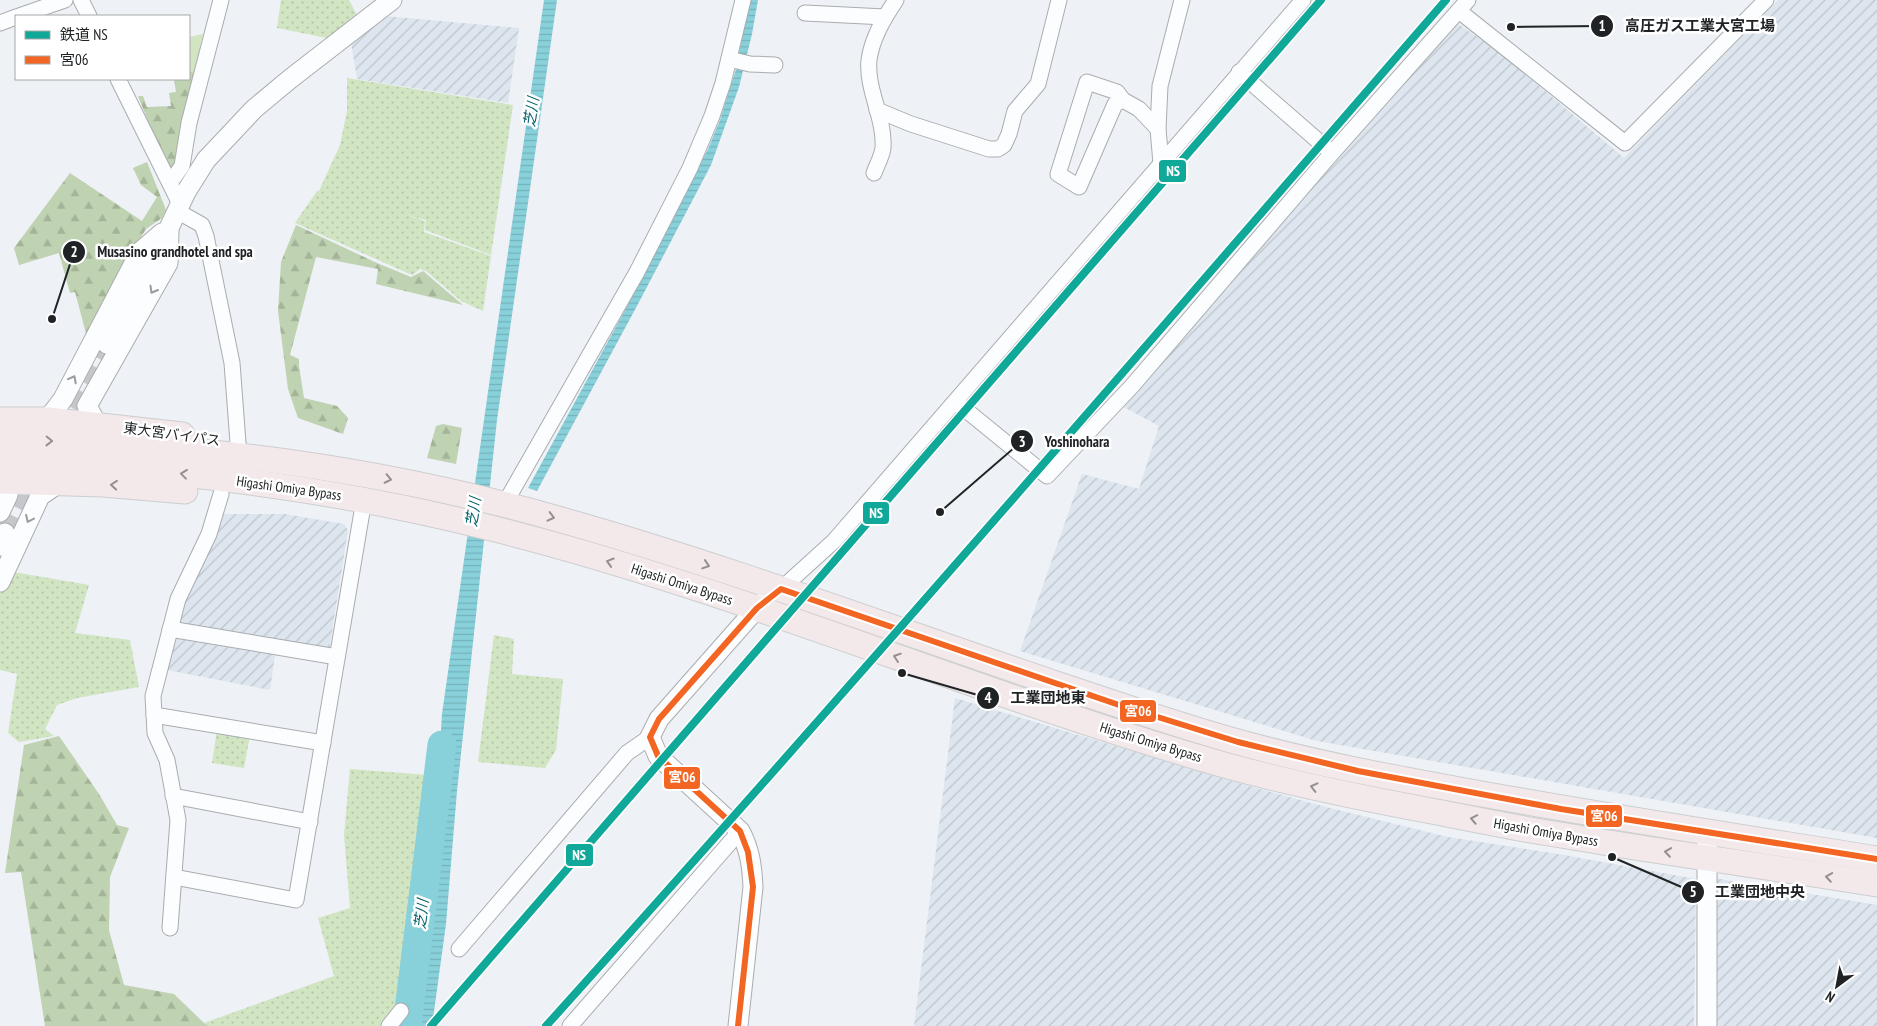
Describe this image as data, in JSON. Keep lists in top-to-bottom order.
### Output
{
  "streets": {
    "highway": ["東大宮バイパス", "Higashi Omiya Bypass"]
  },
  "crossings": [
    ["東大宮バイパス", "Higashi Omiya Bypass"]
  ],
  "water": ["芝川"],
  "places": [
    "高圧ガス工業大宮工場",
    "Musasino grandhotel and spa",
    "Yoshinohara",
    "工業団地東",
    "工業団地中央"
  ],
  "lines": ["rail line NS", "transit line 宮06"],
  "legend": ["鉄道 NS", "宮06"],
  "north": "bottom left"
}
